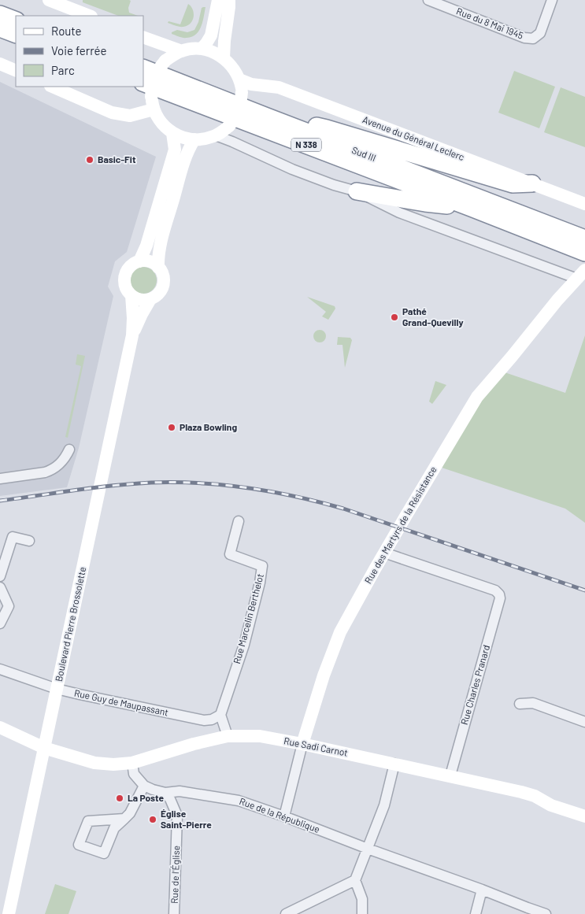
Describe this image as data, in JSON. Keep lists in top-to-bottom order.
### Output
{
  "streets": {
    "highway": ["N 338", "Sud III"],
    "main road": [
      "Avenue du Général Leclerc",
      "Rue des Martyrs de la Résistance",
      "Boulevard Pierre Brossolette",
      "Rue Sadi Carnot"
    ],
    "street": [
      "Rue du 8 Mai 1945",
      "Rue Marcelin Berthelot",
      "Rue Charles Pranard",
      "Rue Guy de Maupassant",
      "Rue de la République",
      "Rue de l'Église"
    ]
  },
  "crossings": [
    ["Rue des Martyrs de la Résistance", "Rue Charles Pranard"],
    ["Rue des Martyrs de la Résistance", "Rue Sadi Carnot"],
    ["Rue des Martyrs de la Résistance", "Rue de la République"],
    ["Rue Marcelin Berthelot", "Rue Guy de Maupassant"],
    ["Boulevard Pierre Brossolette", "Rue Guy de Maupassant"],
    ["Boulevard Pierre Brossolette", "Rue Sadi Carnot"],
    ["Rue Charles Pranard", "Rue Sadi Carnot"],
    ["Rue de la République", "Rue de l'Église"]
  ],
  "places": [
    "Basic-Fit",
    "Pathé Grand-Quevilly",
    "Plaza Bowling",
    "La Poste",
    "Église Saint-Pierre"
  ],
  "legend": ["Route", "Voie ferrée", "Parc"]
}
